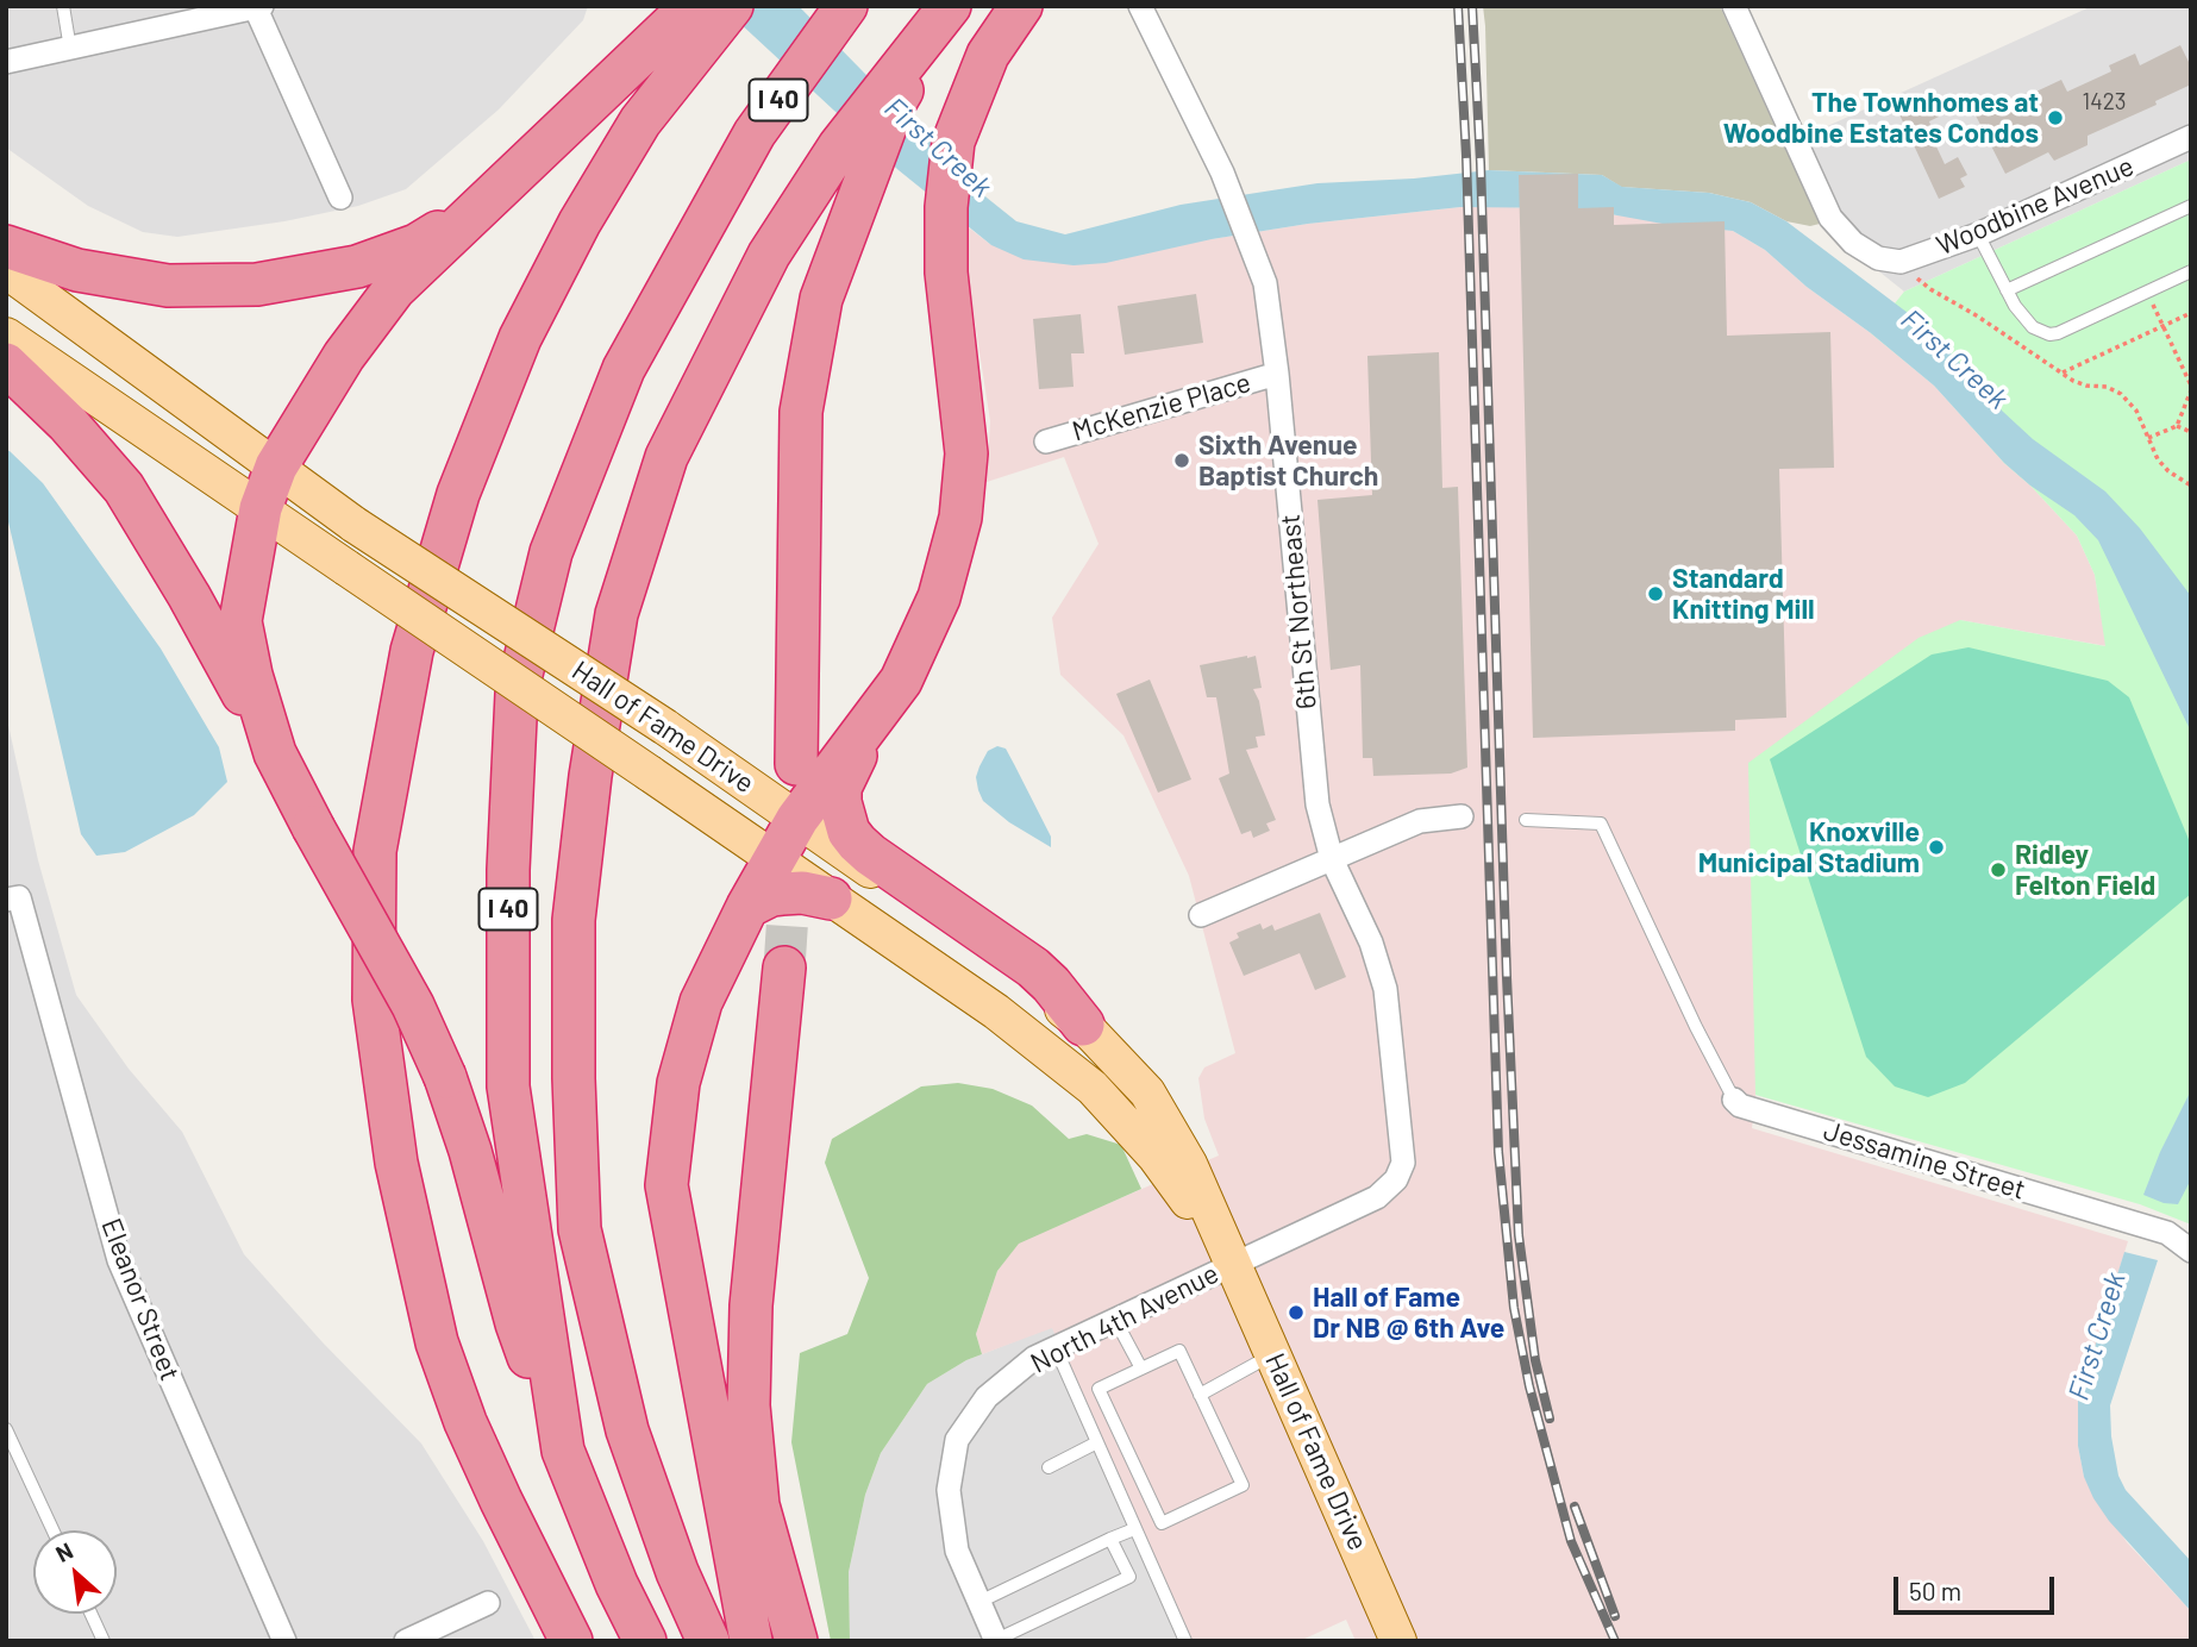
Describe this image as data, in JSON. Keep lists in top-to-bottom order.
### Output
{
  "streets": {
    "highway": ["I 40"],
    "main road": ["Hall of Fame Drive"],
    "street": [
      "Woodbine Avenue",
      "McKenzie Place",
      "6th St Northeast",
      "Jessamine Street",
      "Eleanor Street",
      "North 4th Avenue"
    ]
  },
  "crossings": [
    ["McKenzie Place", "6th St Northeast"],
    ["6th St Northeast", "North 4th Avenue"],
    ["Hall of Fame Drive", "North 4th Avenue"]
  ],
  "water": ["First Creek"],
  "places": [
    "The Townhomes at Woodbine Estates Condos",
    "Sixth Avenue Baptist Church",
    "Standard Knitting Mill",
    "Knoxville Municipal Stadium",
    "Ridley Felton Field",
    "Hall of Fame Dr NB @ 6th Ave"
  ],
  "house_numbers": ["1423"],
  "scale_bar": "50 m",
  "north": "top left"
}
